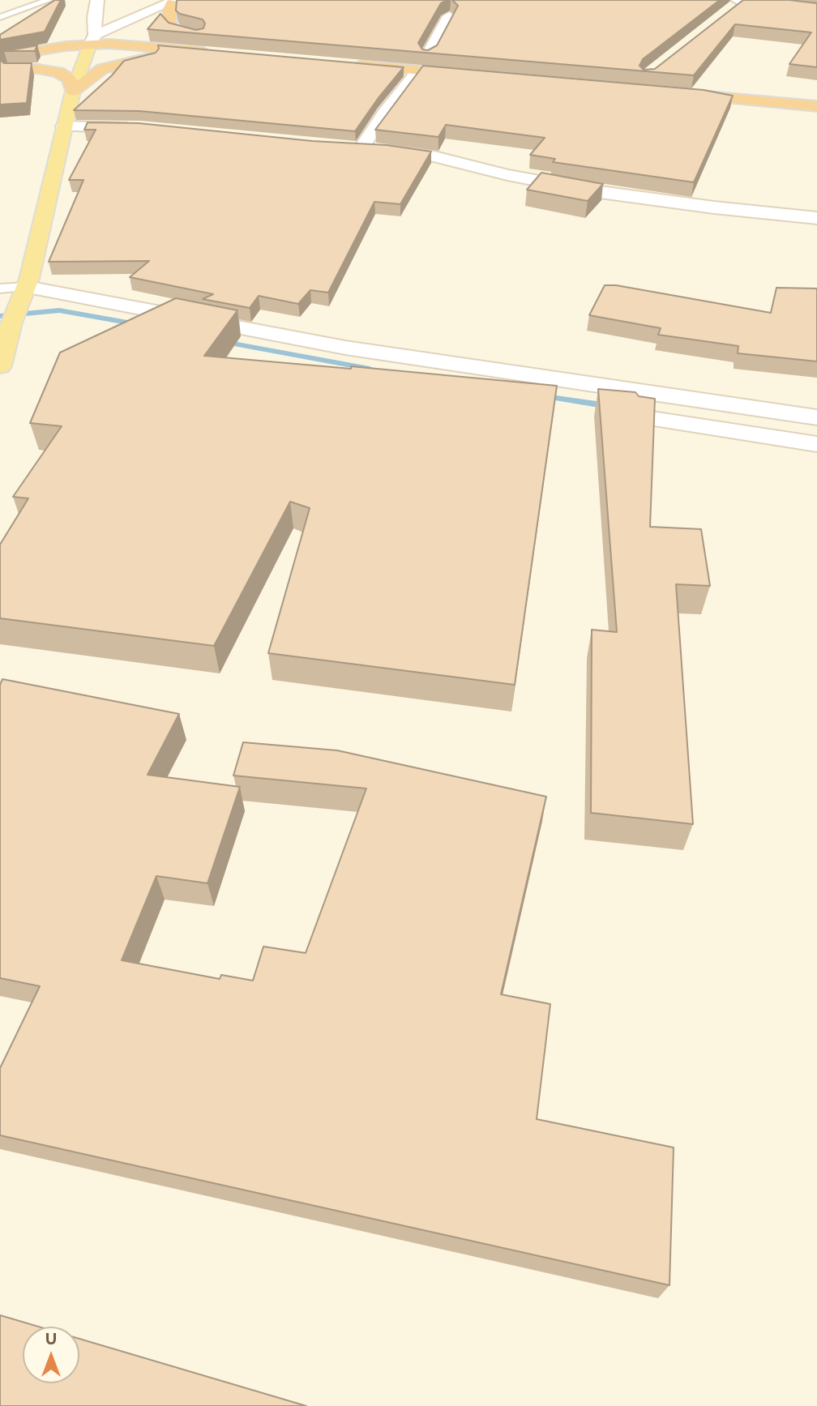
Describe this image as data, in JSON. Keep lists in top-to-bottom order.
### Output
{
  "north": "top"
}
